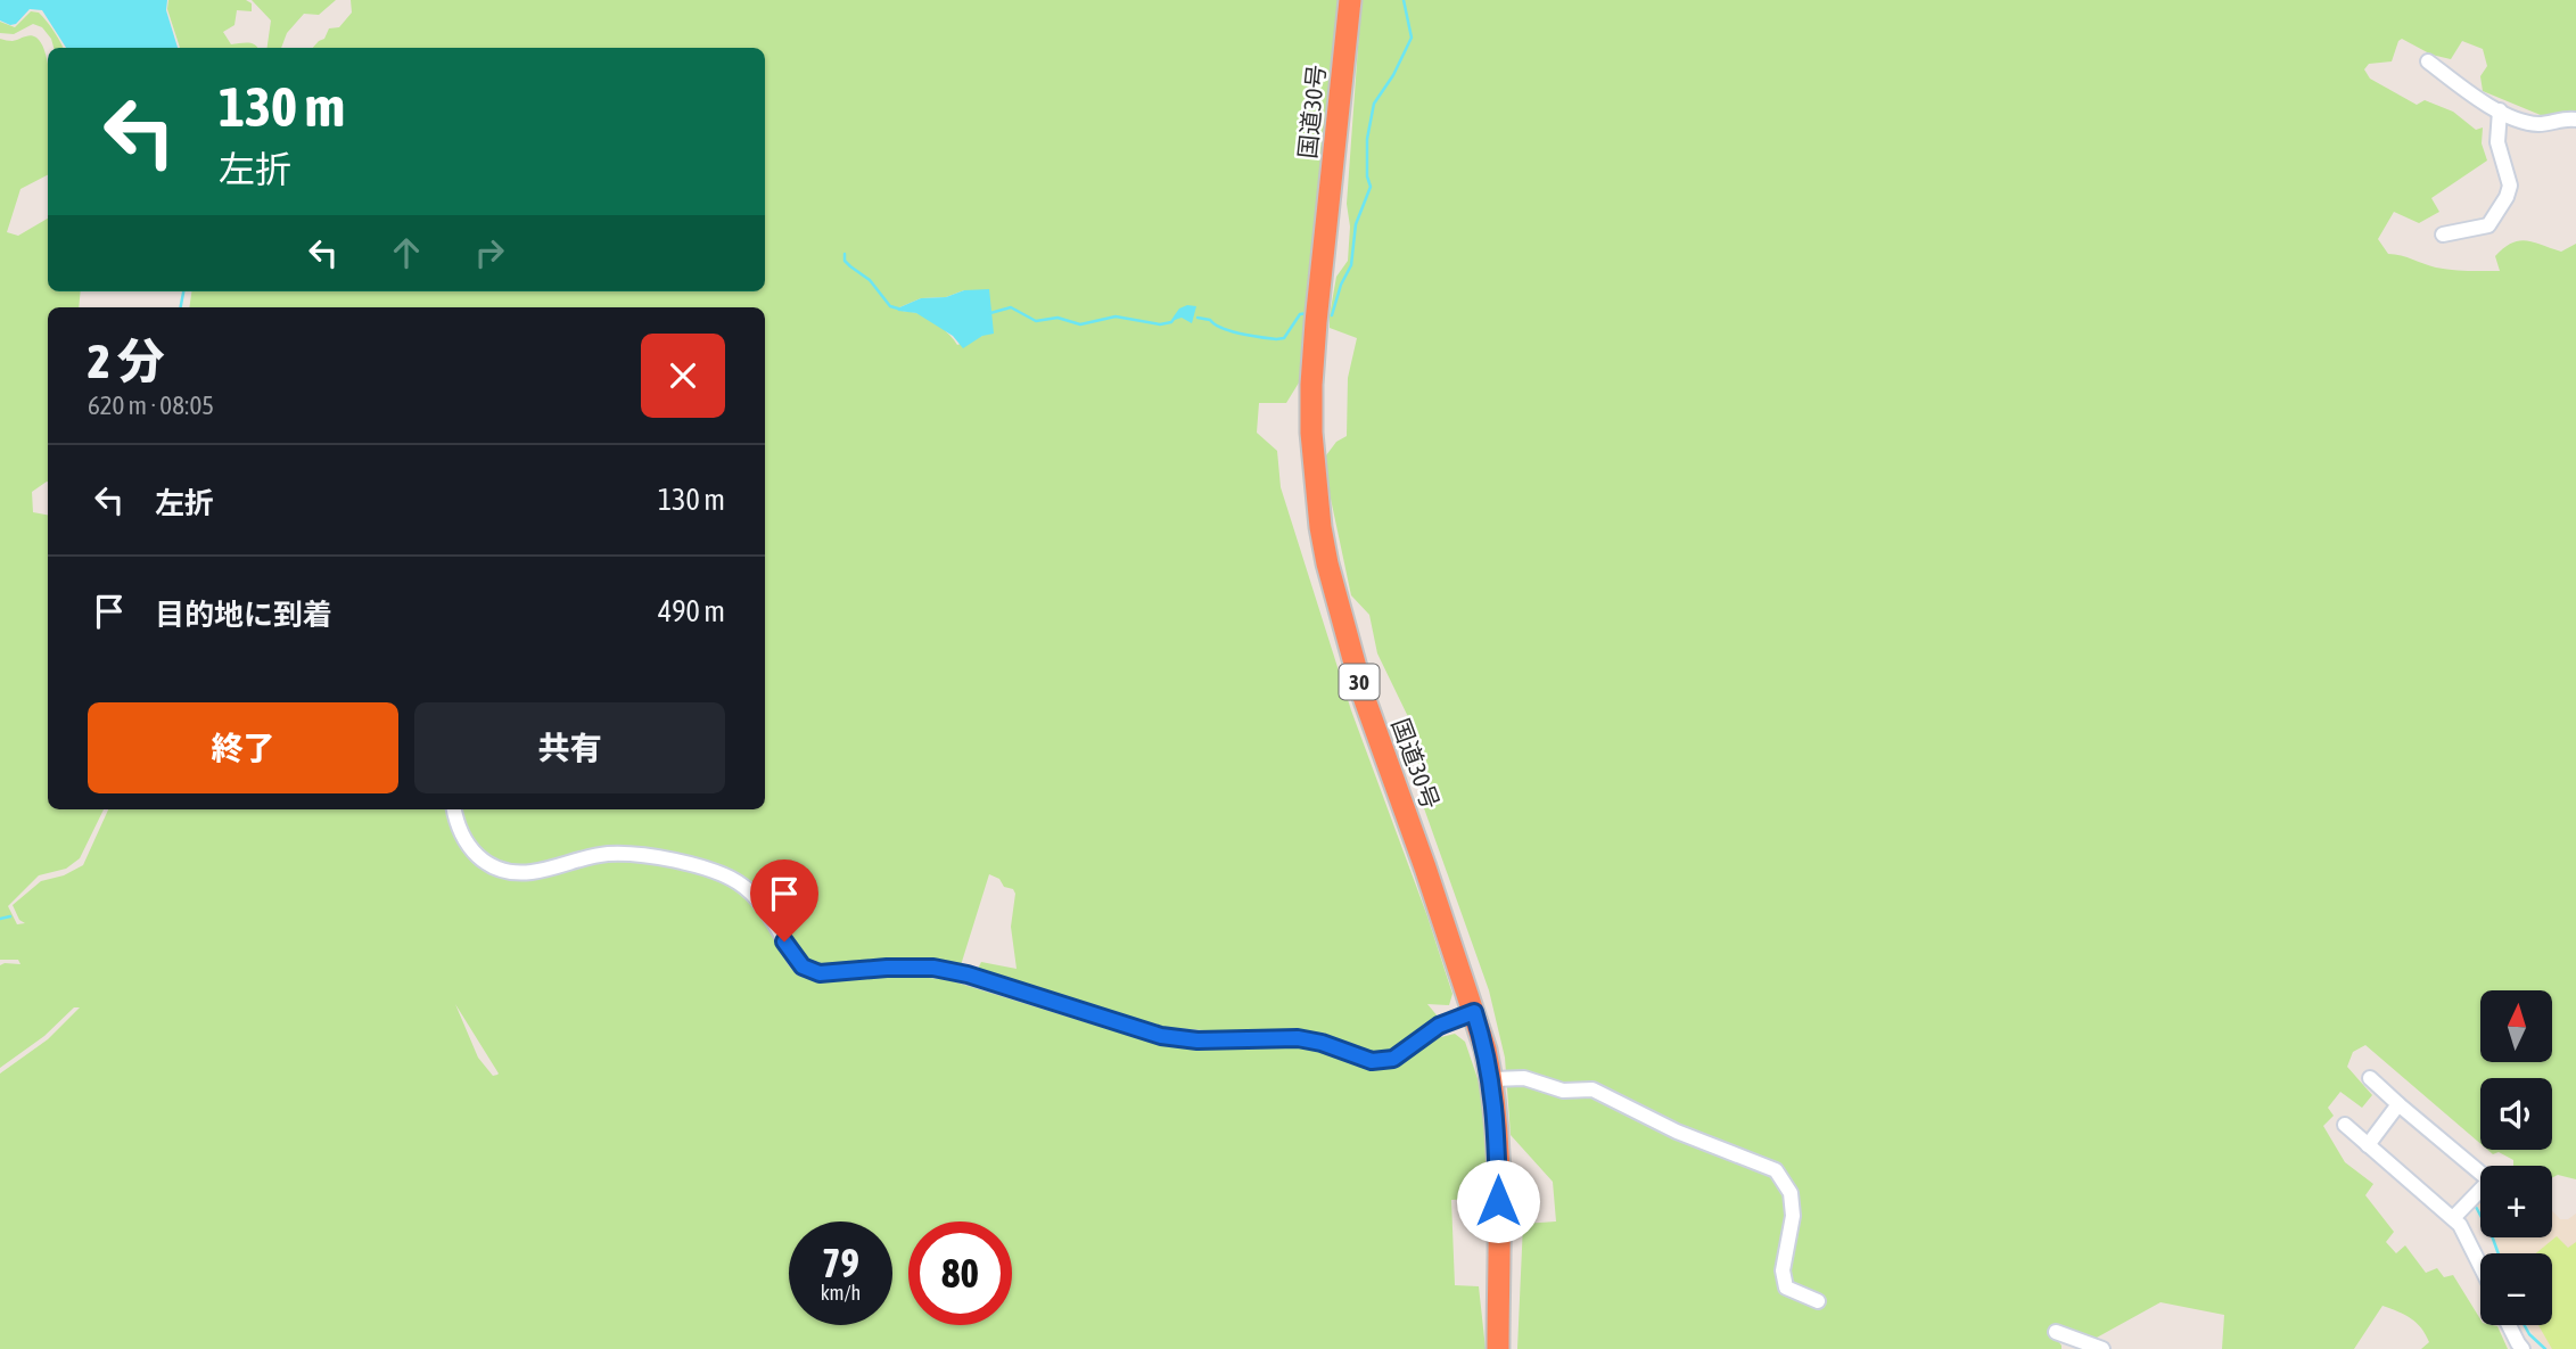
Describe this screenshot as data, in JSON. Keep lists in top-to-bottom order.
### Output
{
  "streets": {
    "highway": ["国道30号", "30"]
  },
  "north": "top",
  "page": {
    "turn": ["130 m", "左折"],
    "heading": ["2 分", "620 m · 08:05"],
    "list": [
      {
        "name": "左折",
        "value": "130 m"
      },
      {
        "name": "目的地に到着",
        "value": "490 m"
      }
    ],
    "buttons": ["終了", "共有"],
    "map_buttons": ["+", "−"],
    "speed": "79 km/h",
    "limit": "80"
  }
}
